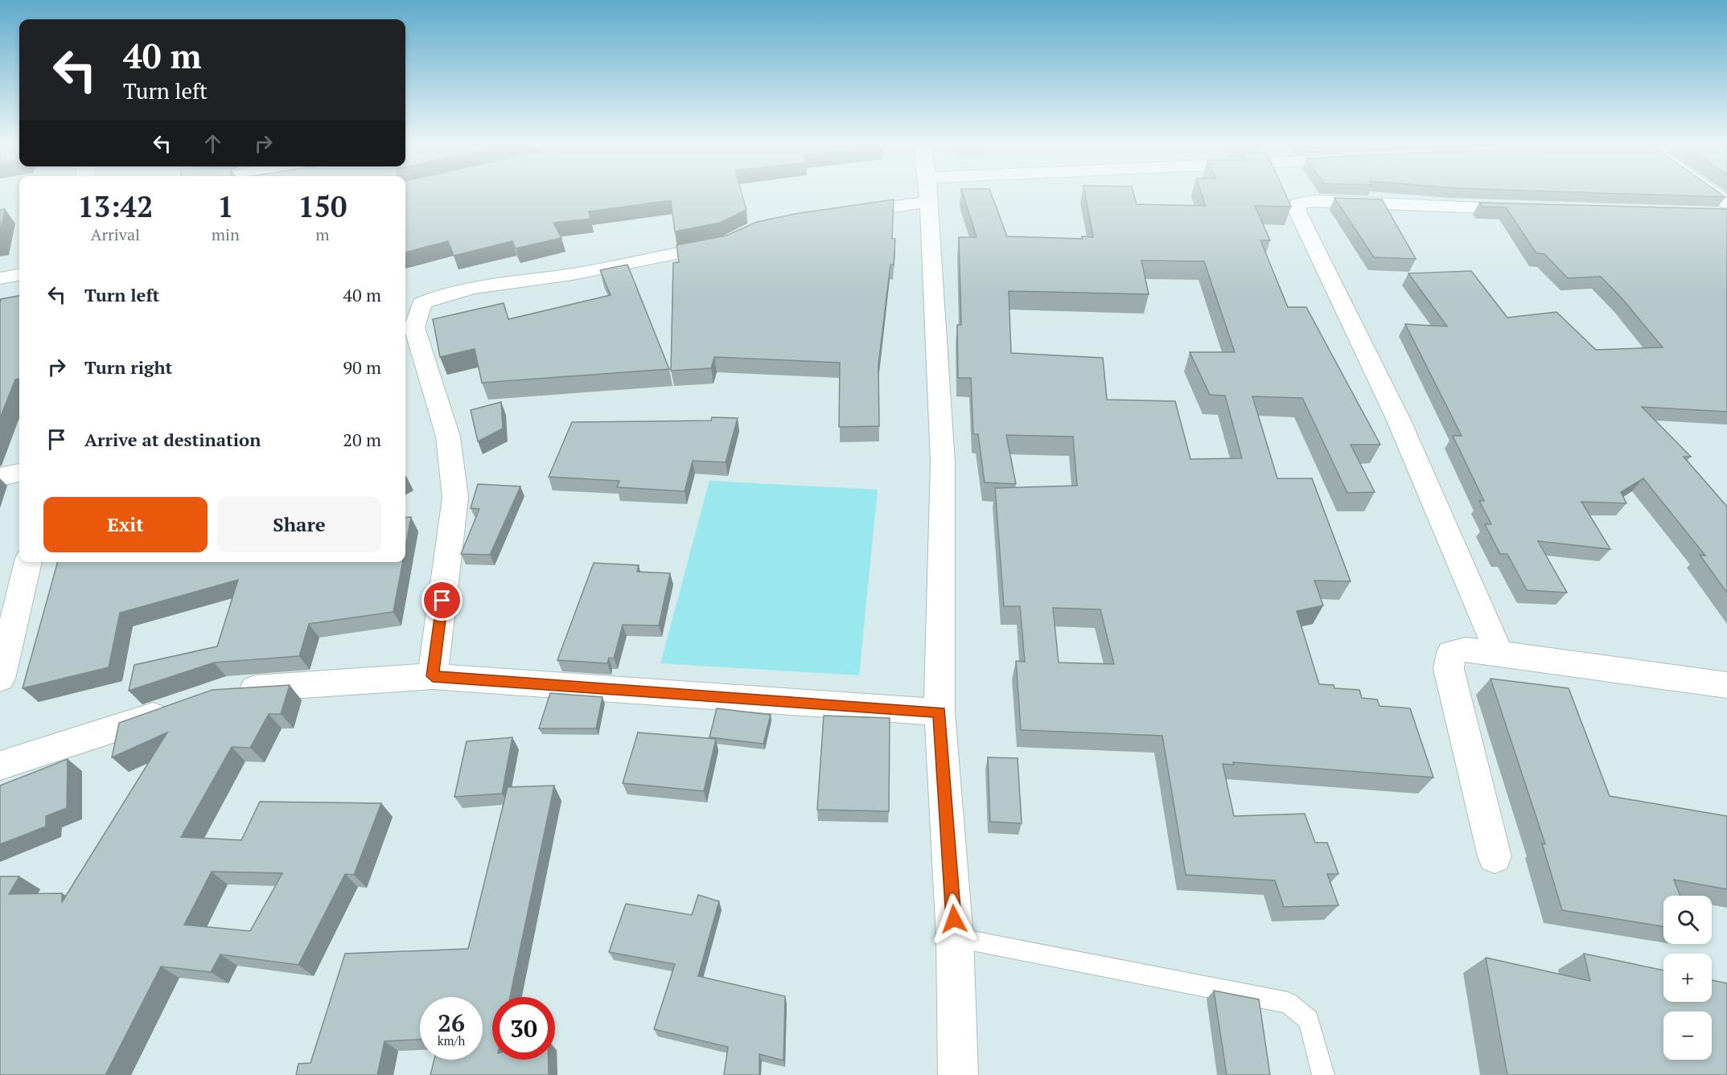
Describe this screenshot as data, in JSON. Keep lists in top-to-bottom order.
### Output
{
  "page": {
    "turn": ["40 m", "Turn left"],
    "eta": [
      "13:42",
      "Arrival",
      "1",
      "min",
      "150",
      "m"
    ],
    "list": [
      {
        "name": "Turn left",
        "value": "40 m"
      },
      {
        "name": "Turn right",
        "value": "90 m"
      },
      {
        "name": "Arrive at destination",
        "value": "20 m"
      }
    ],
    "buttons": ["Exit", "Share"],
    "map_buttons": ["+", "−"],
    "speed": "26 km/h",
    "limit": "30"
  }
}
